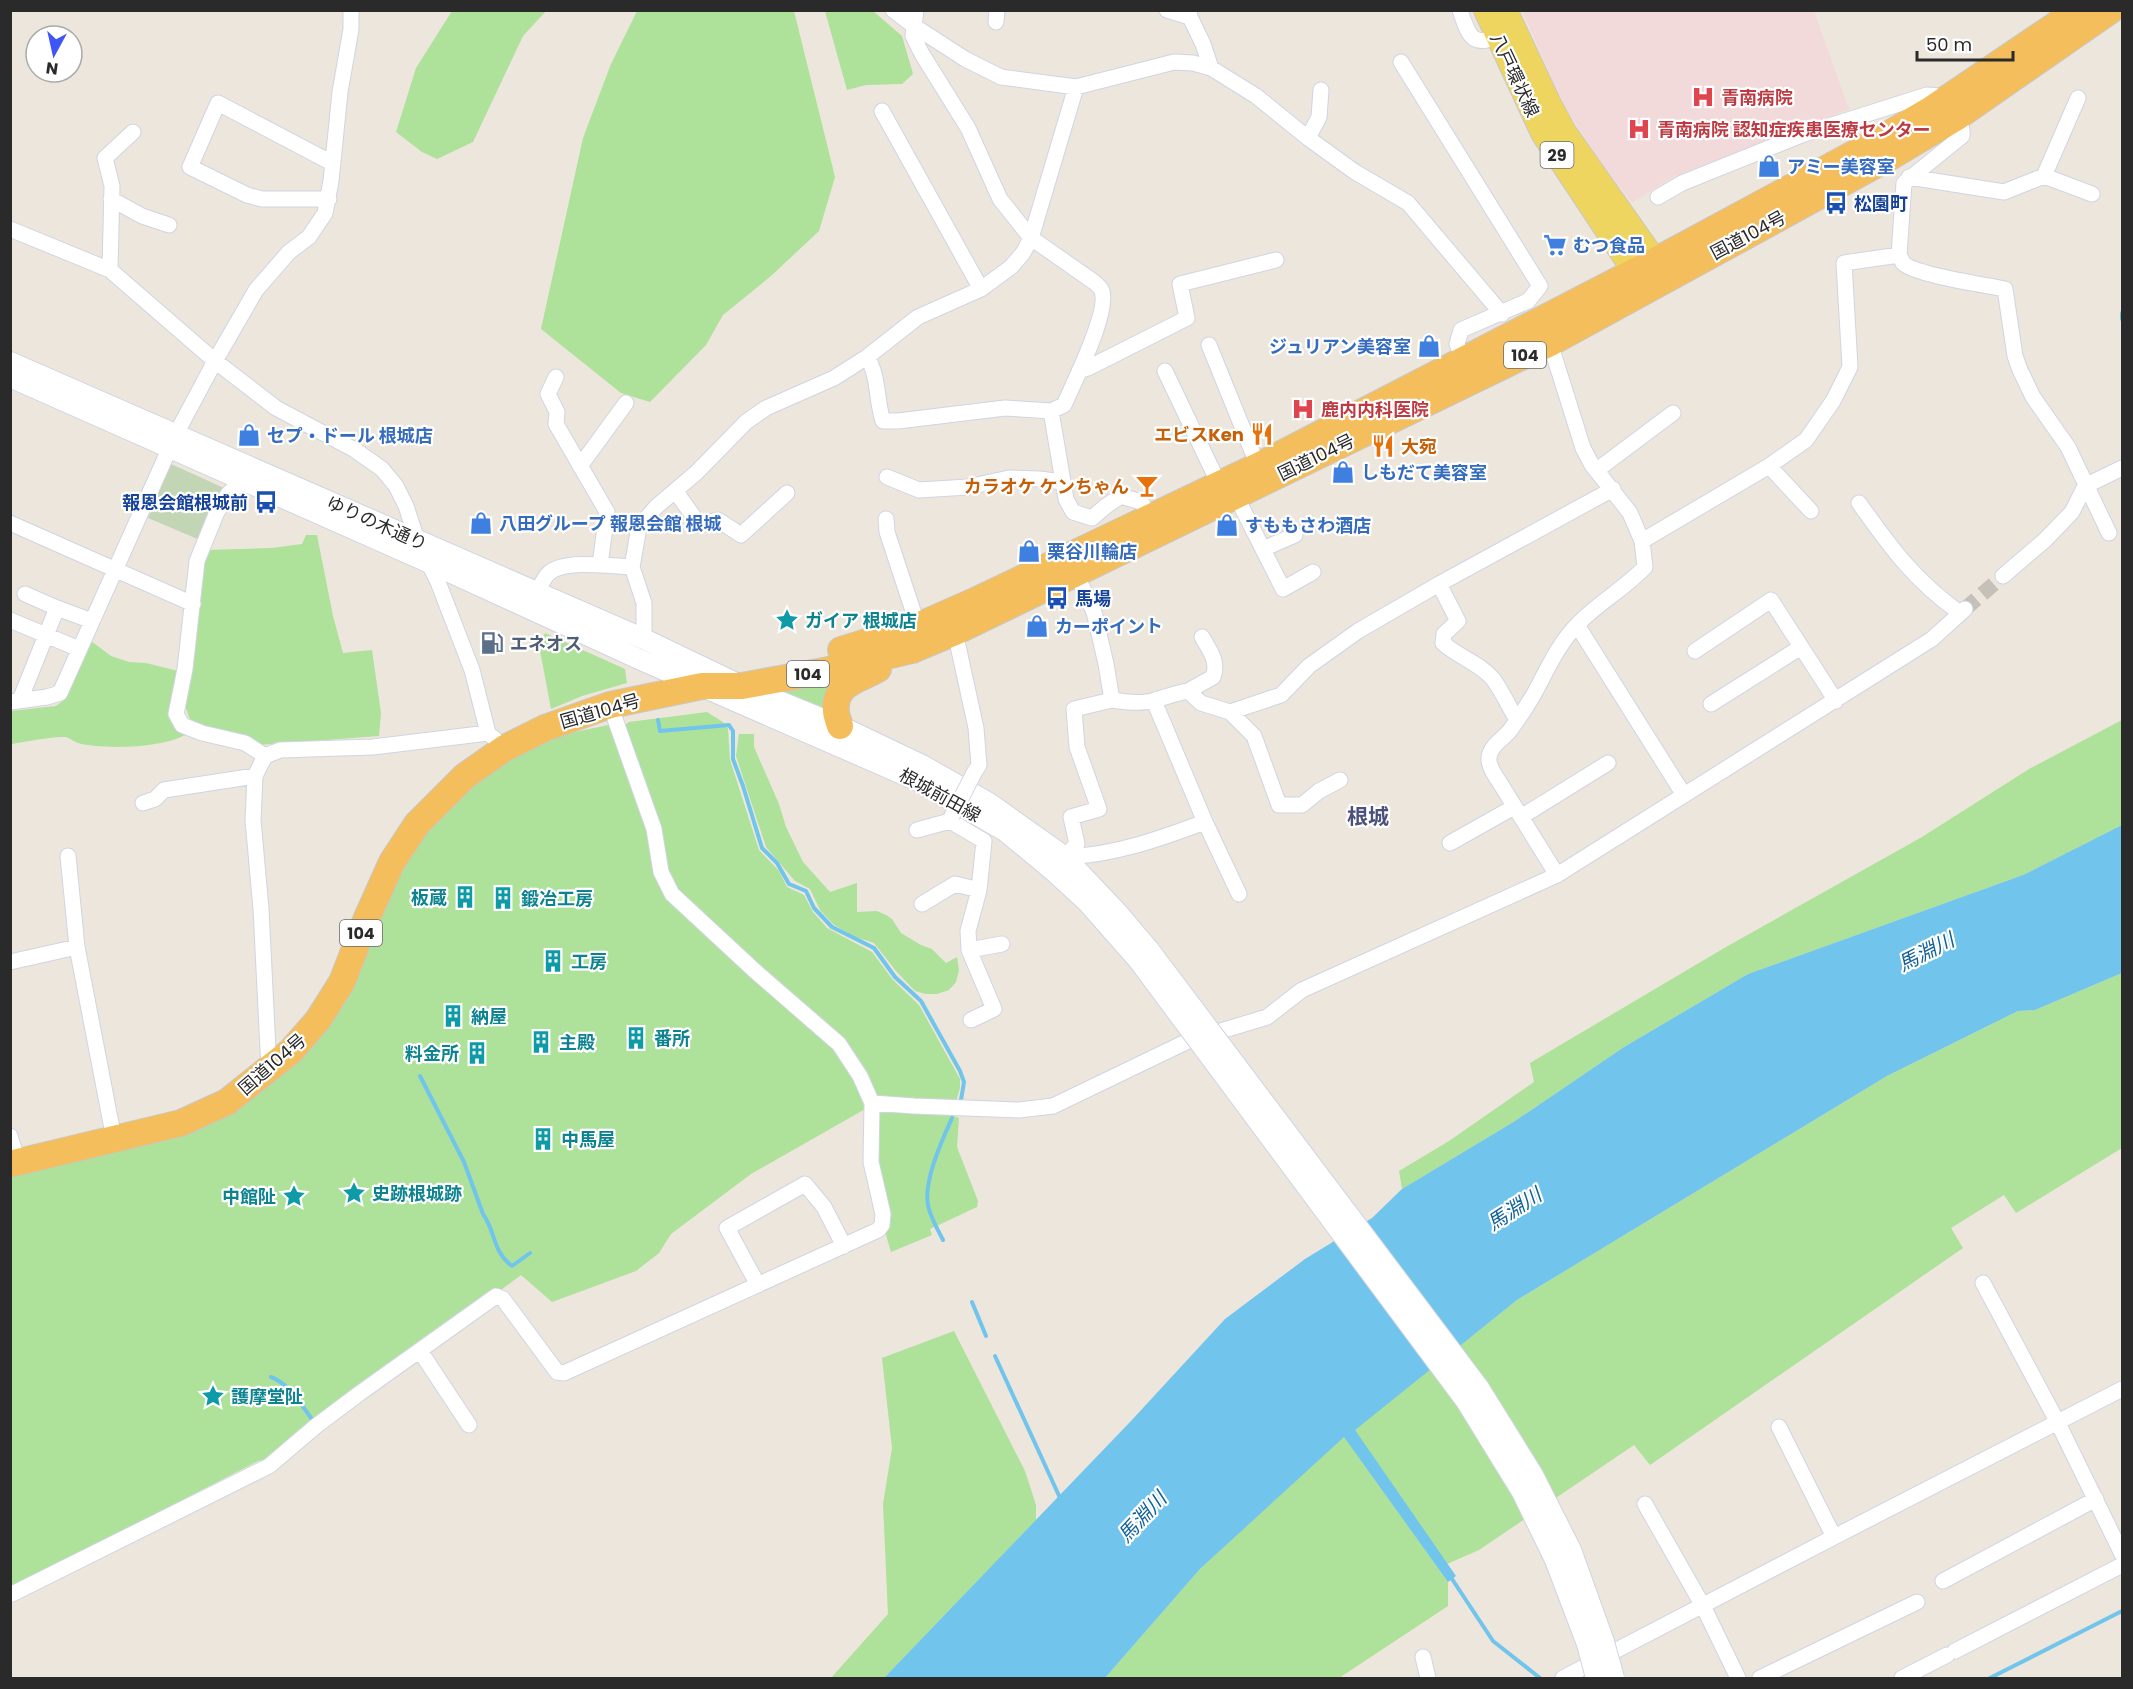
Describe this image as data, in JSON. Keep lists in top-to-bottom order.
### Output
{
  "streets": {
    "highway": ["国道104号", "104"],
    "main road": ["八戸環状線", "29"],
    "street": ["ゆりの木通り", "根城前田線"]
  },
  "crossings": [
    ["八戸環状線", "国道104号"],
    ["国道104号", "ゆりの木通り"],
    ["国道104号", "根城前田線"],
    ["ゆりの木通り", "根城前田線"]
  ],
  "districts": ["根城"],
  "water": ["馬淵川"],
  "places": {
    "hospital": ["青南病院", "青南病院 認知症疾患医療センター", "鹿内内科医院"],
    "shop": [
      "アミー美容室",
      "ジュリアン美容室",
      "セプ・ドール 根城店",
      "しもだて美容室",
      "八田グループ 報恩会館 根城",
      "すももさわ酒店",
      "栗谷川輪店",
      "カーポイント"
    ],
    "bus stop": ["松園町", "報恩会館根城前", "馬場"],
    "supermarket": ["むつ食品"],
    "restaurant": ["エビスKen", "大宛"],
    "bar": ["カラオケ ケンちゃん"],
    "place": [
      "ガイア 根城店",
      "史跡根城跡",
      "中館阯",
      "護摩堂阯"
    ],
    "fuel station": ["エネオス"],
    "building": [
      "板蔵",
      "鍛冶工房",
      "工房",
      "納屋",
      "番所",
      "主殿",
      "料金所",
      "中馬屋"
    ]
  },
  "scale_bar": "50 m",
  "north": "bottom"
}
